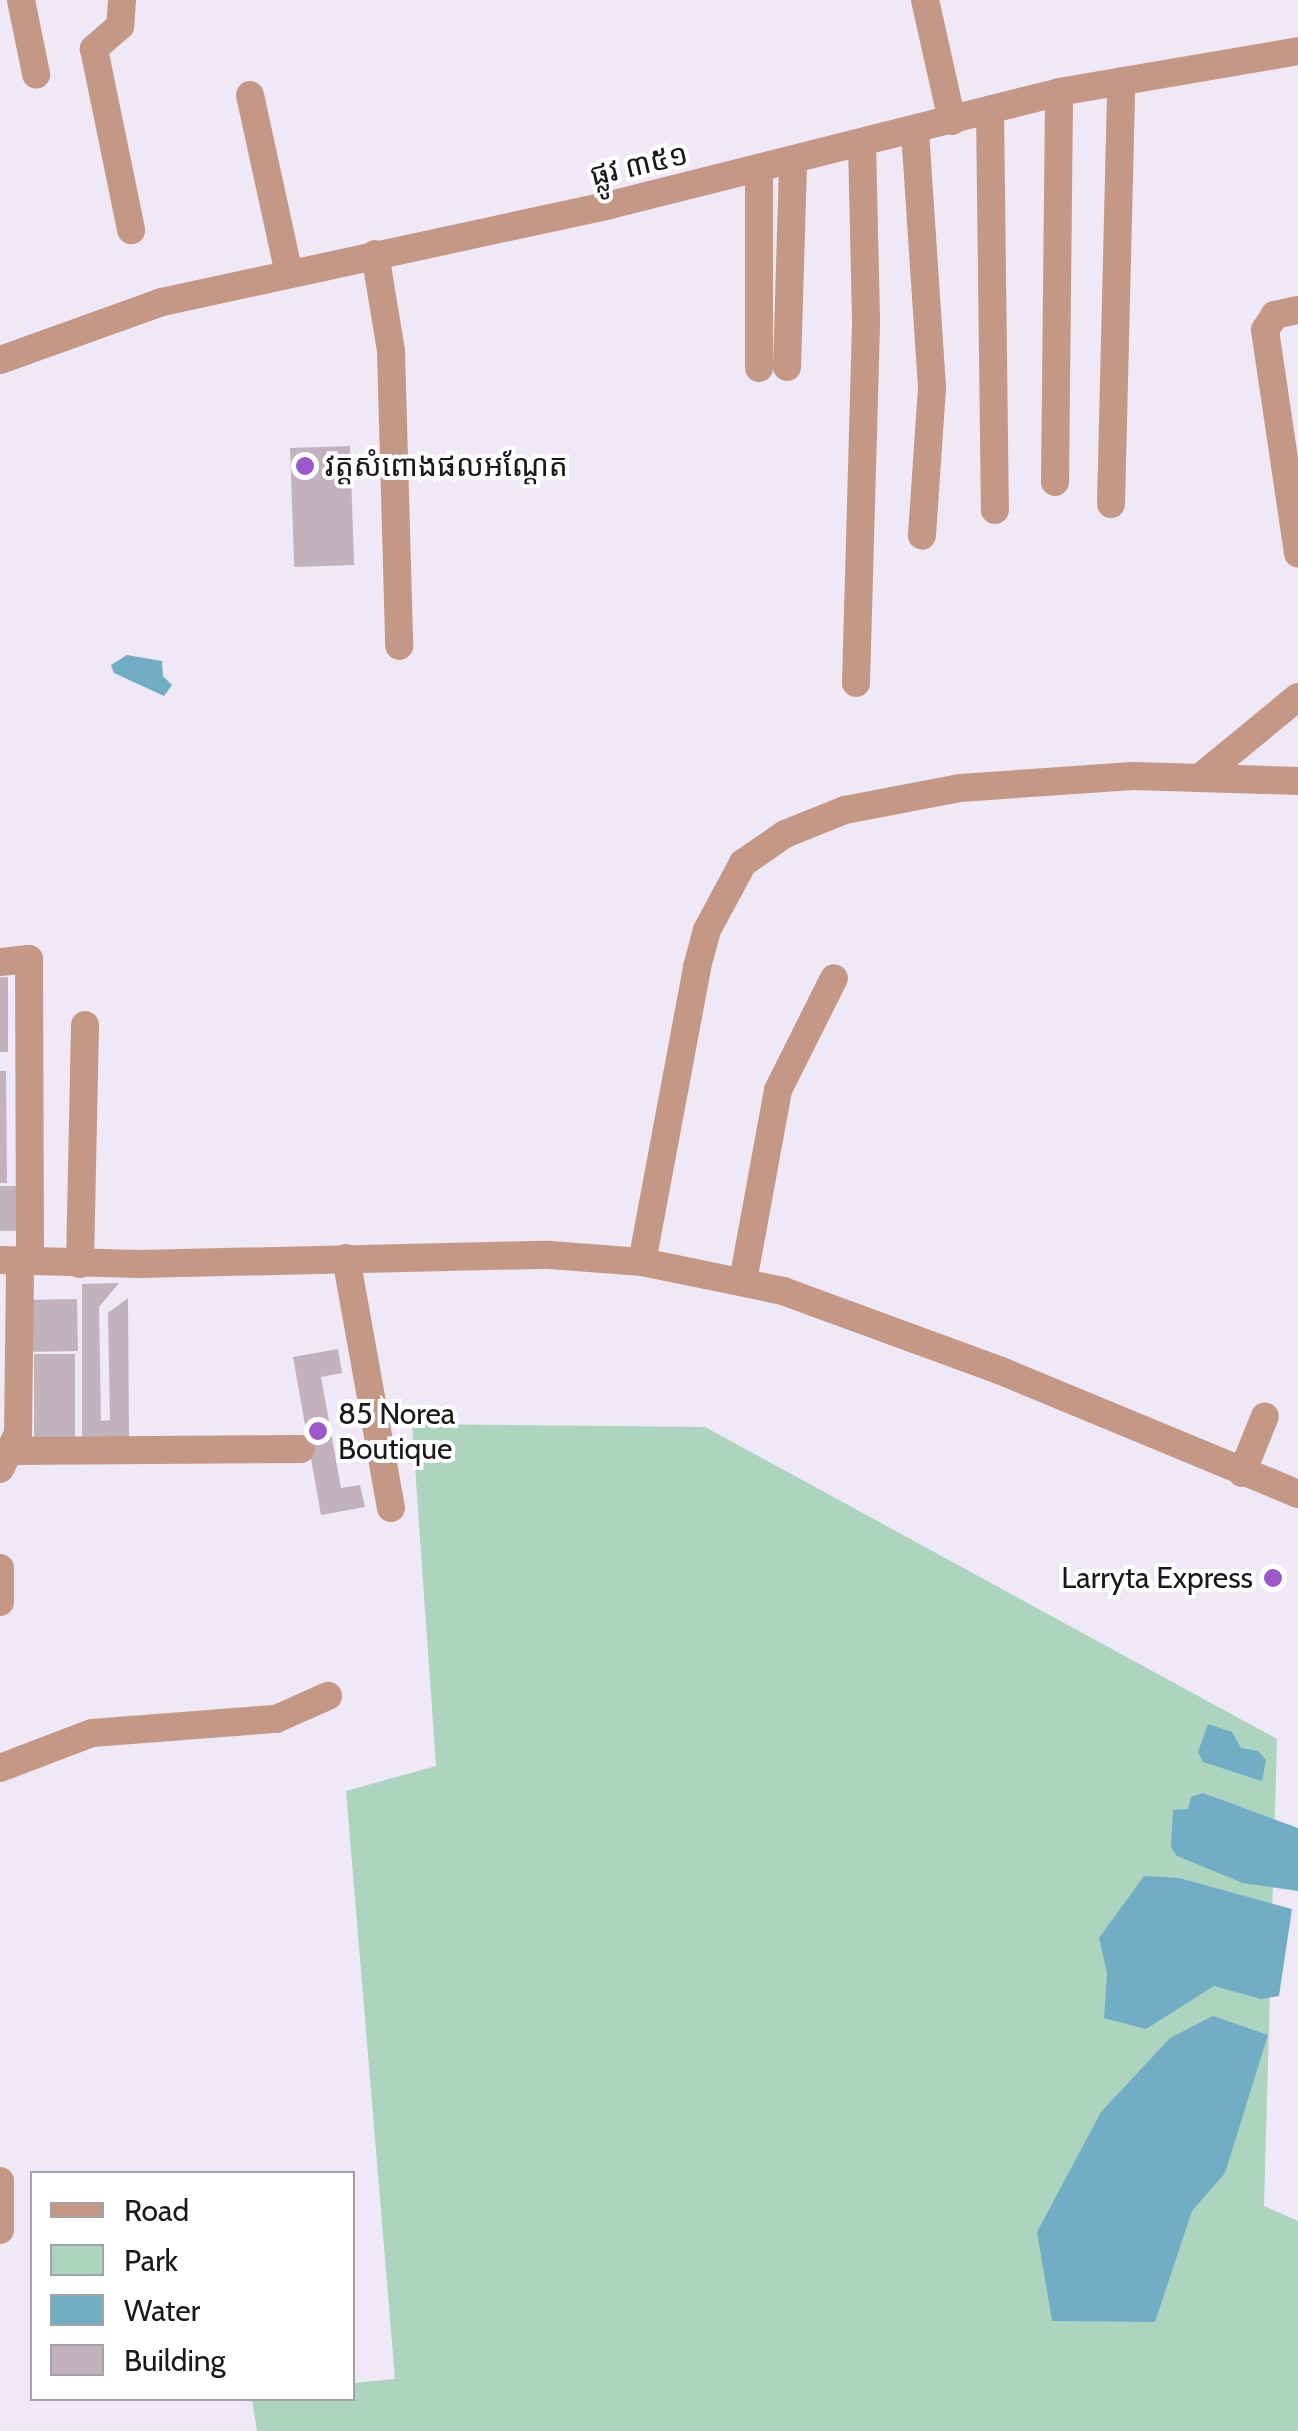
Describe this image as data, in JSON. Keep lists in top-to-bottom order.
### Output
{
  "streets": {
    "street": ["ផ្លូវ ៣៥១"]
  },
  "places": ["វត្តសំពោងផលអណ្តែត", "85 Norea Boutique", "Larryta Express"],
  "legend": [
    "Road",
    "Park",
    "Water",
    "Building"
  ]
}
